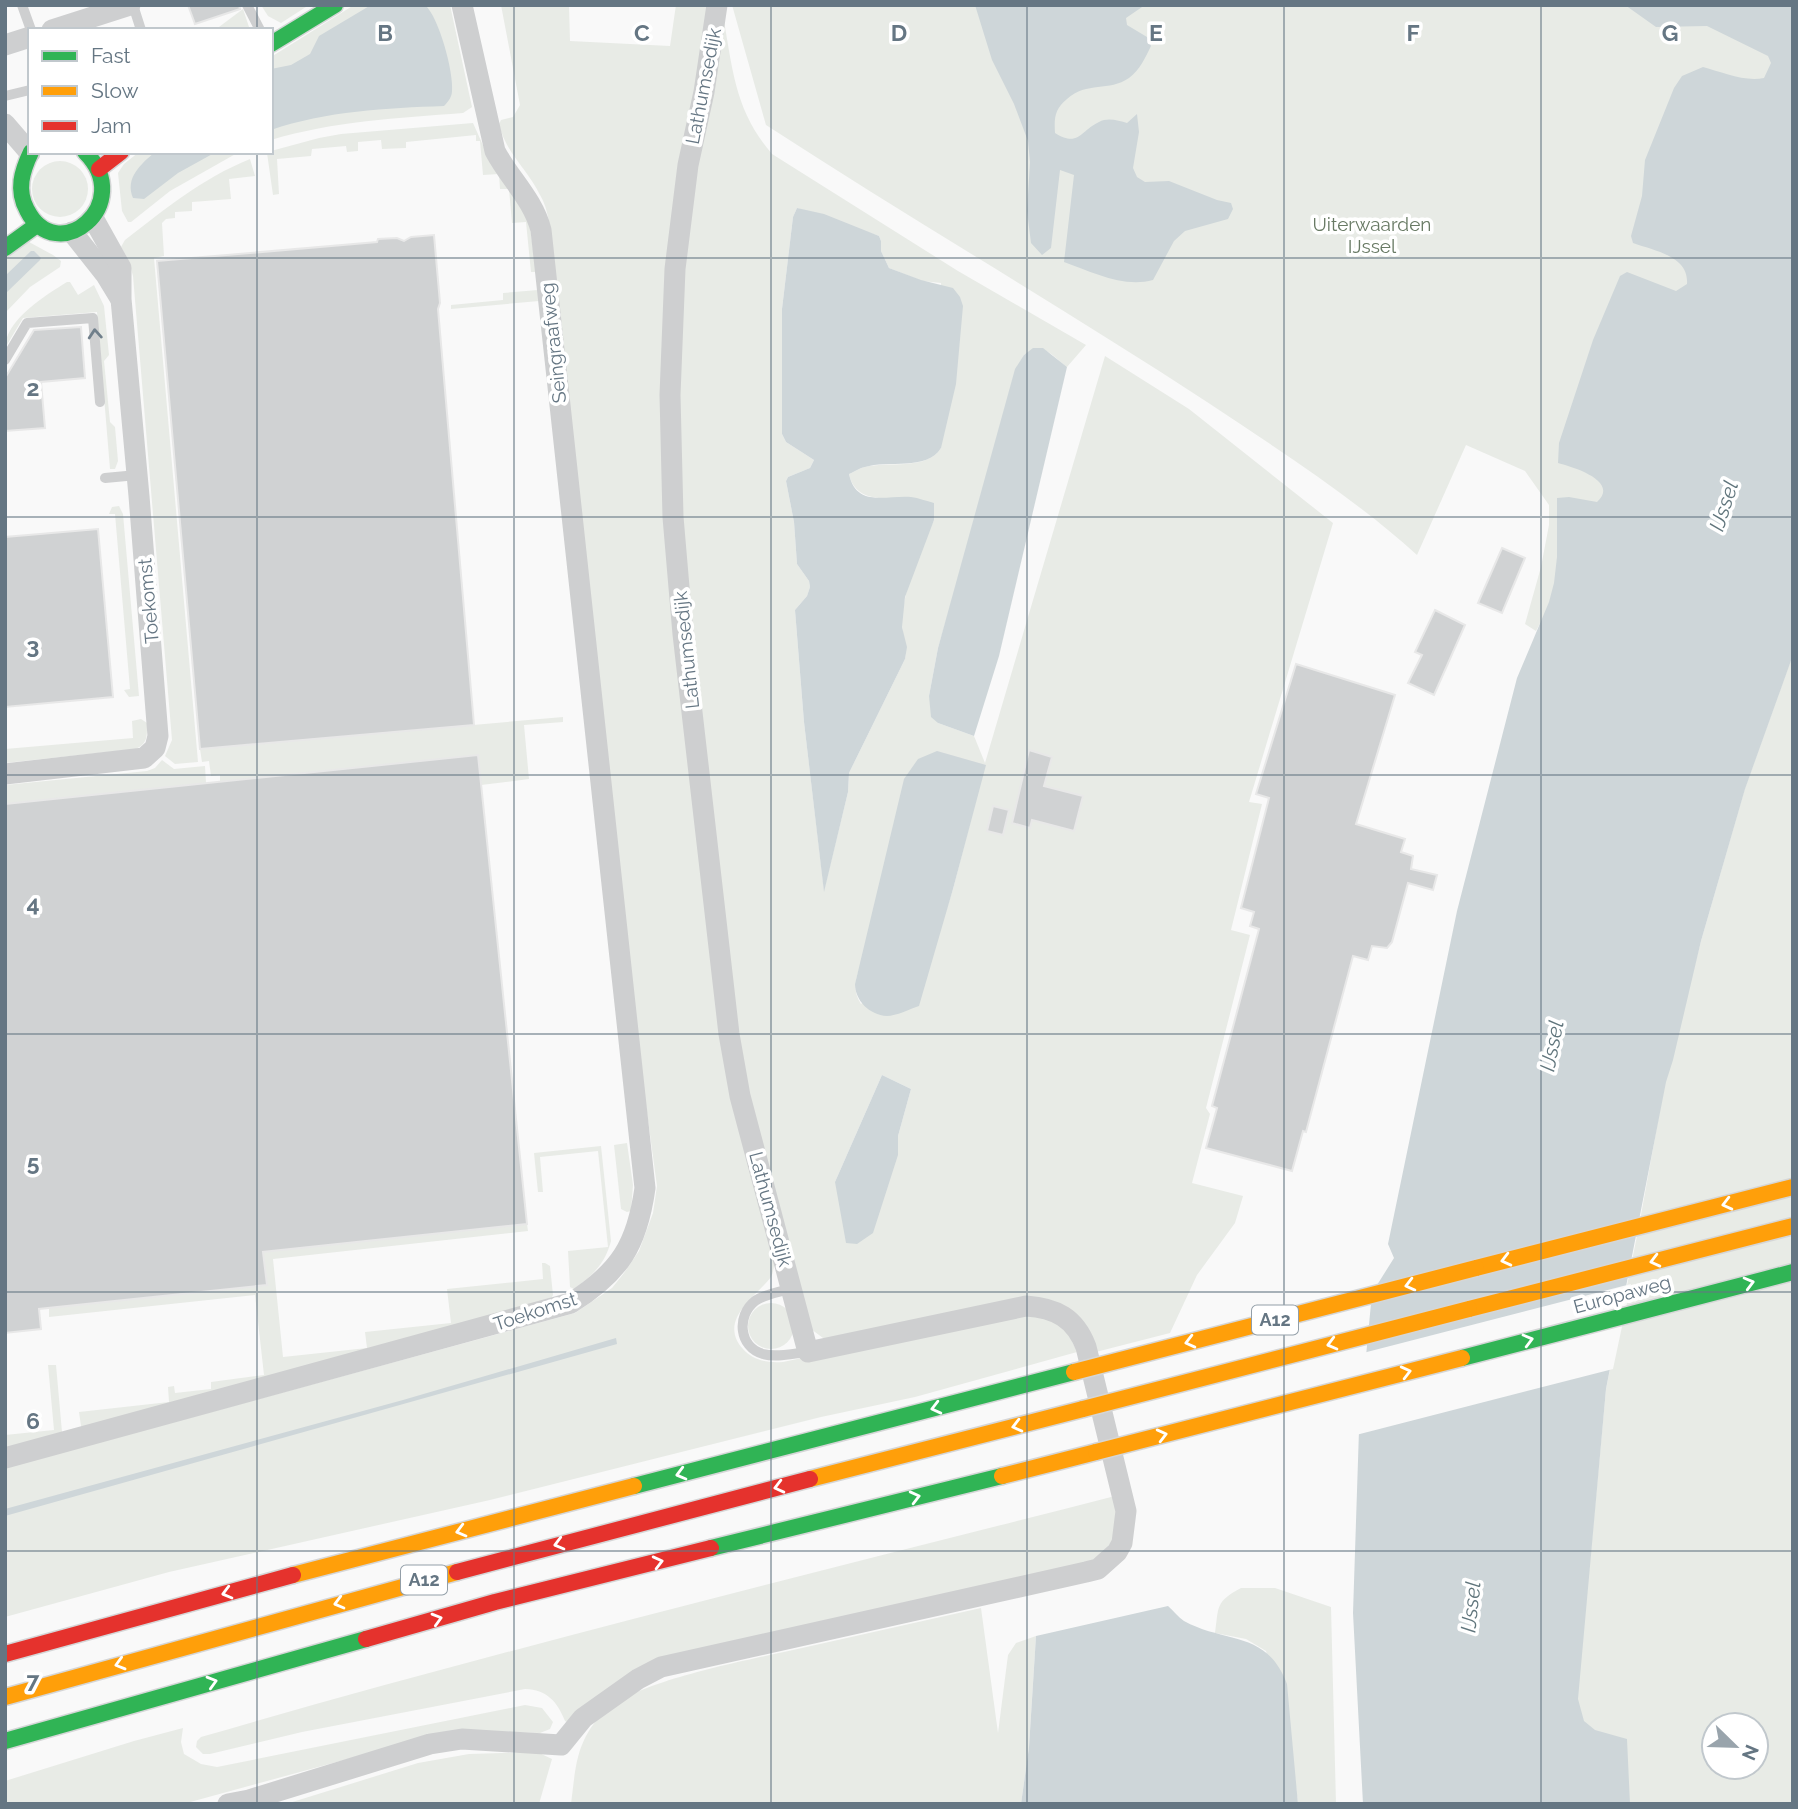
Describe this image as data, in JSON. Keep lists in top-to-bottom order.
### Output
{
  "streets": {
    "main road": ["Europaweg", "A12"],
    "street": ["Lathumsedijk", "Seingraafweg", "Toekomst"]
  },
  "crossings": [
    ["Seingraafweg", "Toekomst"]
  ],
  "water": ["IJssel"],
  "parks": ["Uiterwaarden IJssel"],
  "legend": ["Fast", "Slow", "Jam"],
  "north": "bottom right",
  "grid": {
    "columns": [
      "B",
      "C",
      "D",
      "E",
      "F",
      "G"
    ],
    "rows": [
      "2",
      "3",
      "4",
      "5",
      "6",
      "7"
    ]
  }
}
